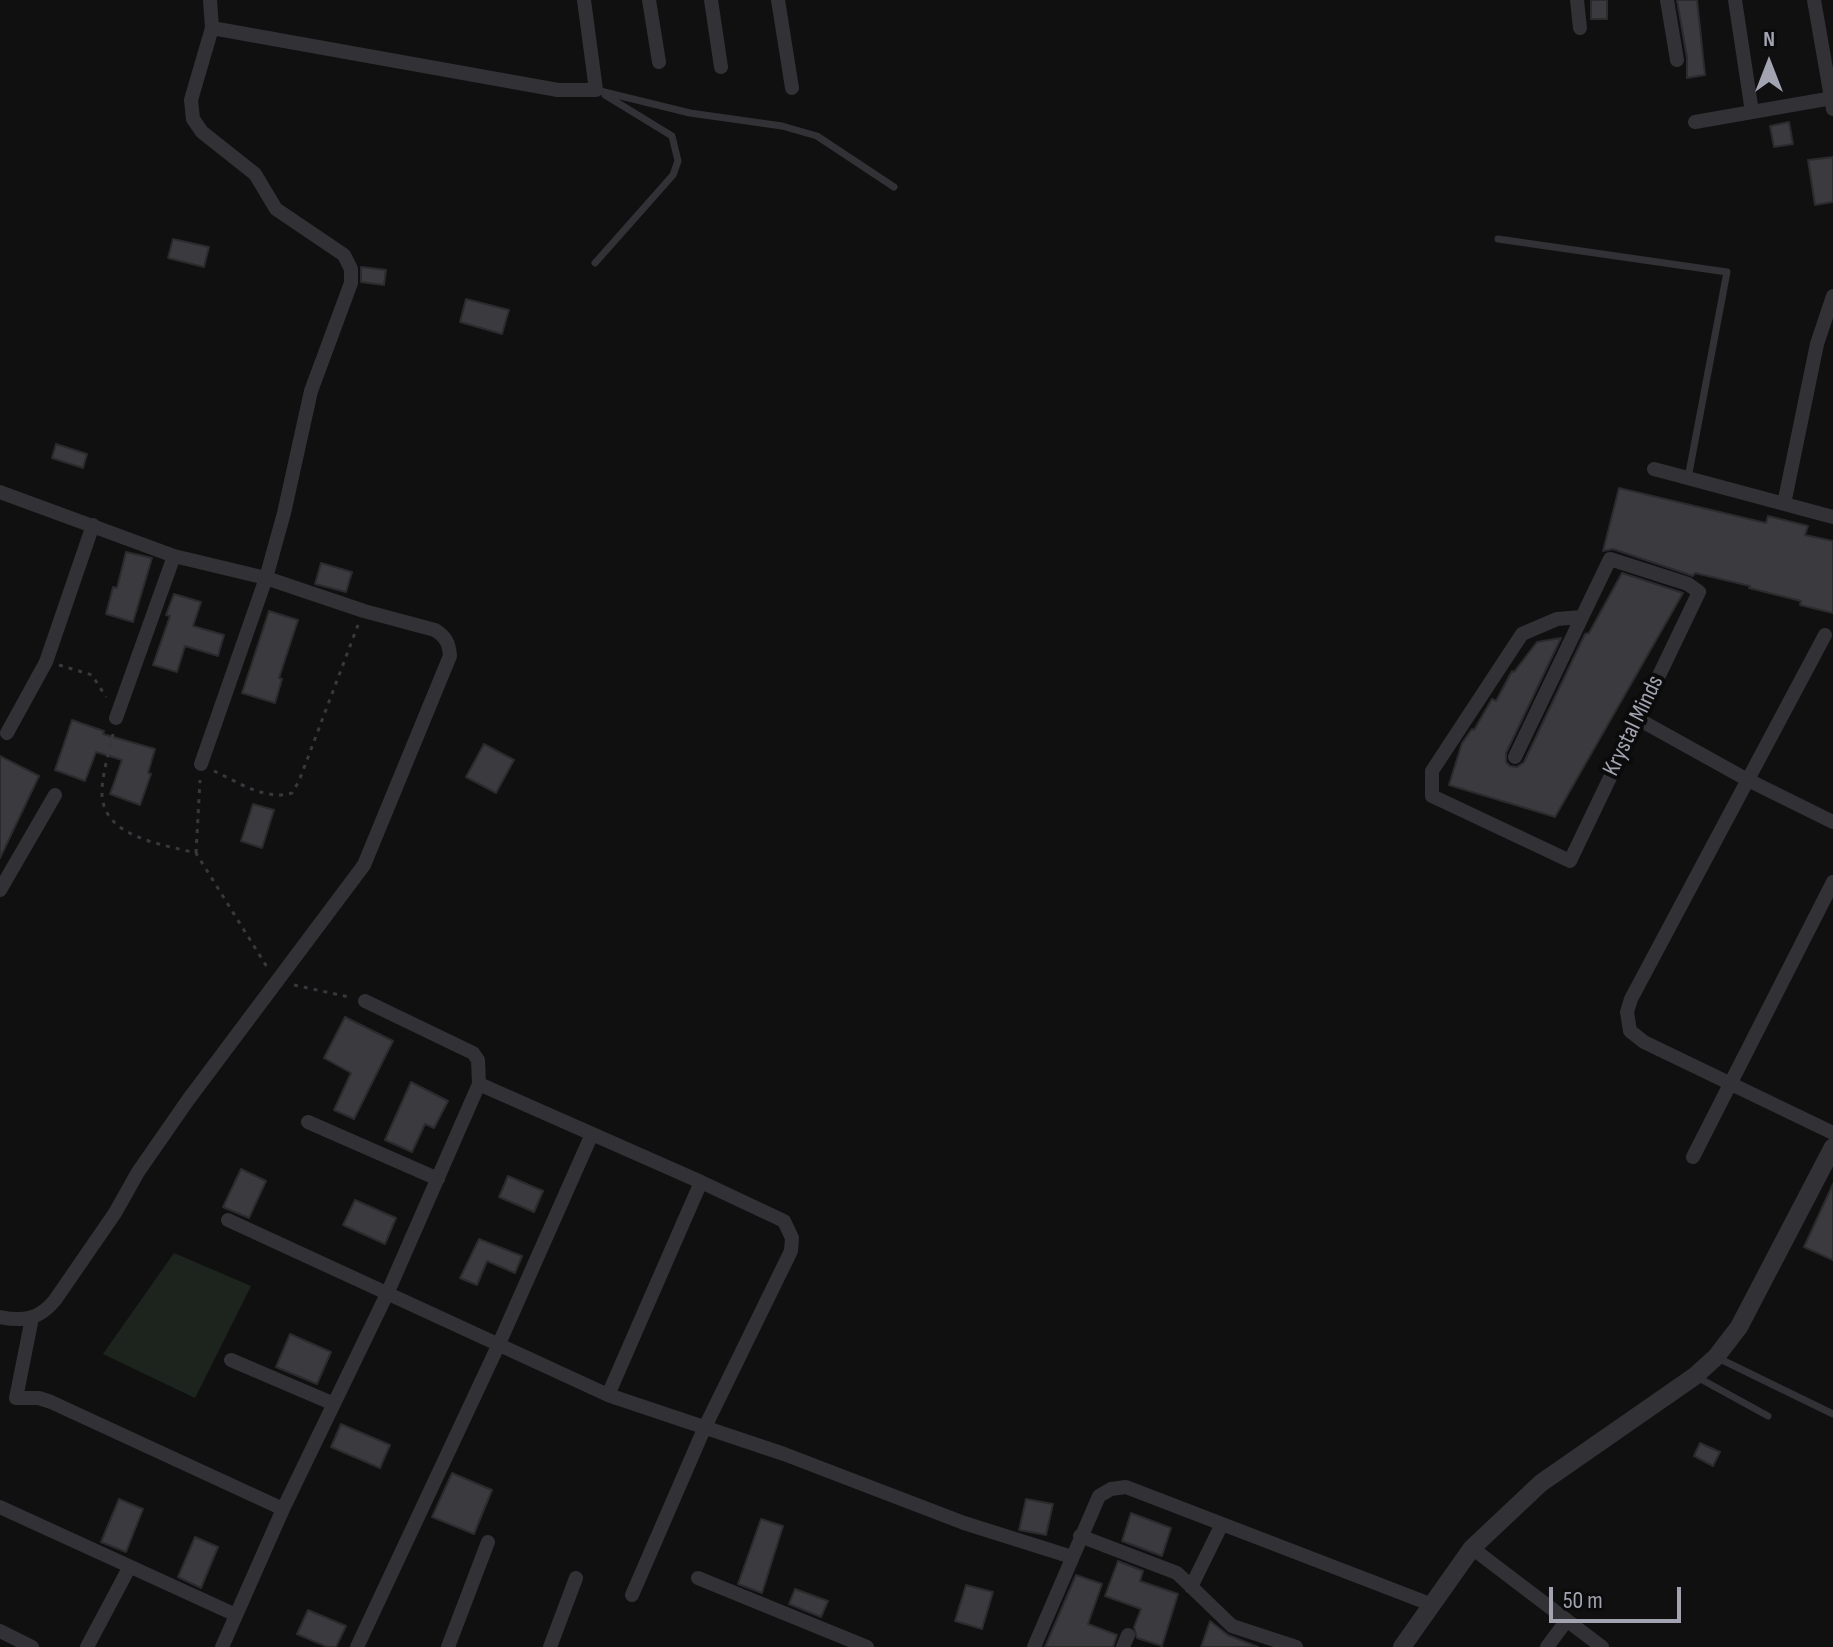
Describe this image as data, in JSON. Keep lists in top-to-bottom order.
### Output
{
  "streets": {
    "street": ["Krystal Minds"]
  },
  "scale_bar": "50 m",
  "north": "top"
}
